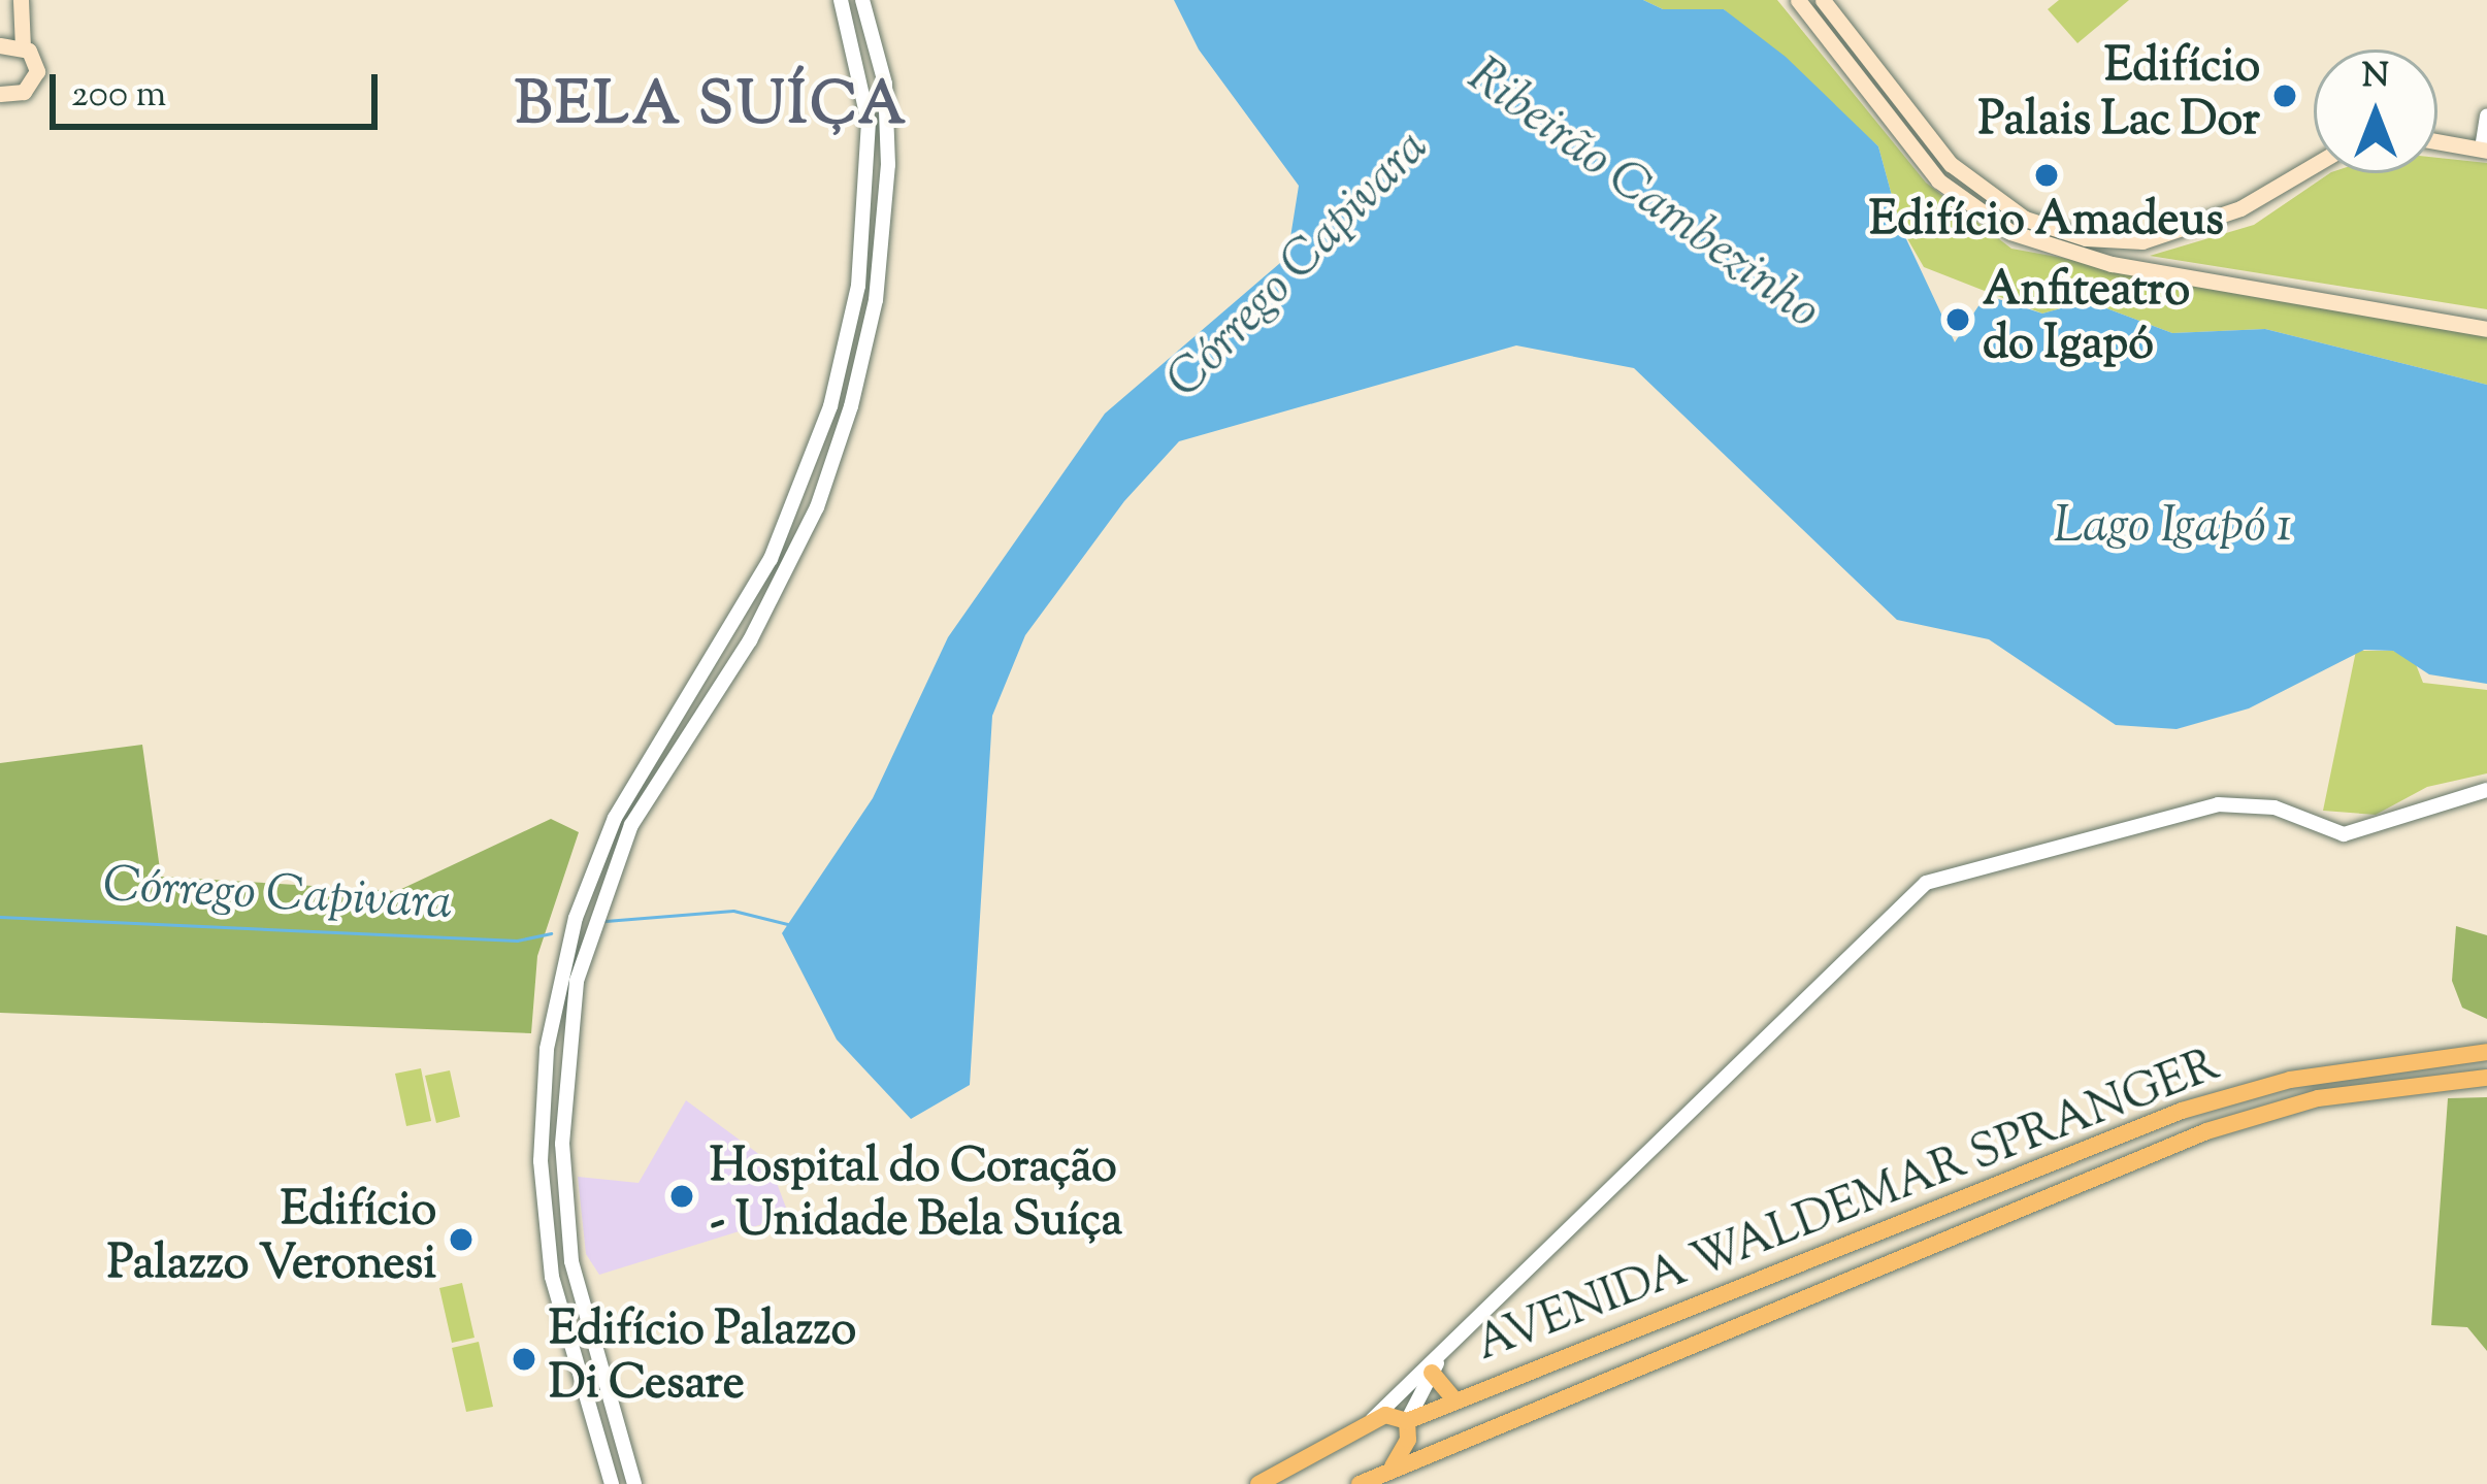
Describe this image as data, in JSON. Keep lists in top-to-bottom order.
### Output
{
  "streets": {
    "main road": ["AVENIDA WALDEMAR SPRANGER"]
  },
  "districts": ["BELA SUÍÇA"],
  "water": ["Ribeirão Cambezinho", "Córrego Capivara", "Lago Igapó 1"],
  "places": [
    "Edifício Palais Lac Dor",
    "Edifício Amadeus",
    "Anfiteatro do Igapó",
    "Hospital do Coração - Unidade Bela Suíça",
    "Edifício Palazzo Veronesi",
    "Edifício Palazzo Di Cesare"
  ],
  "scale_bar": "200 m",
  "north": "top"
}
